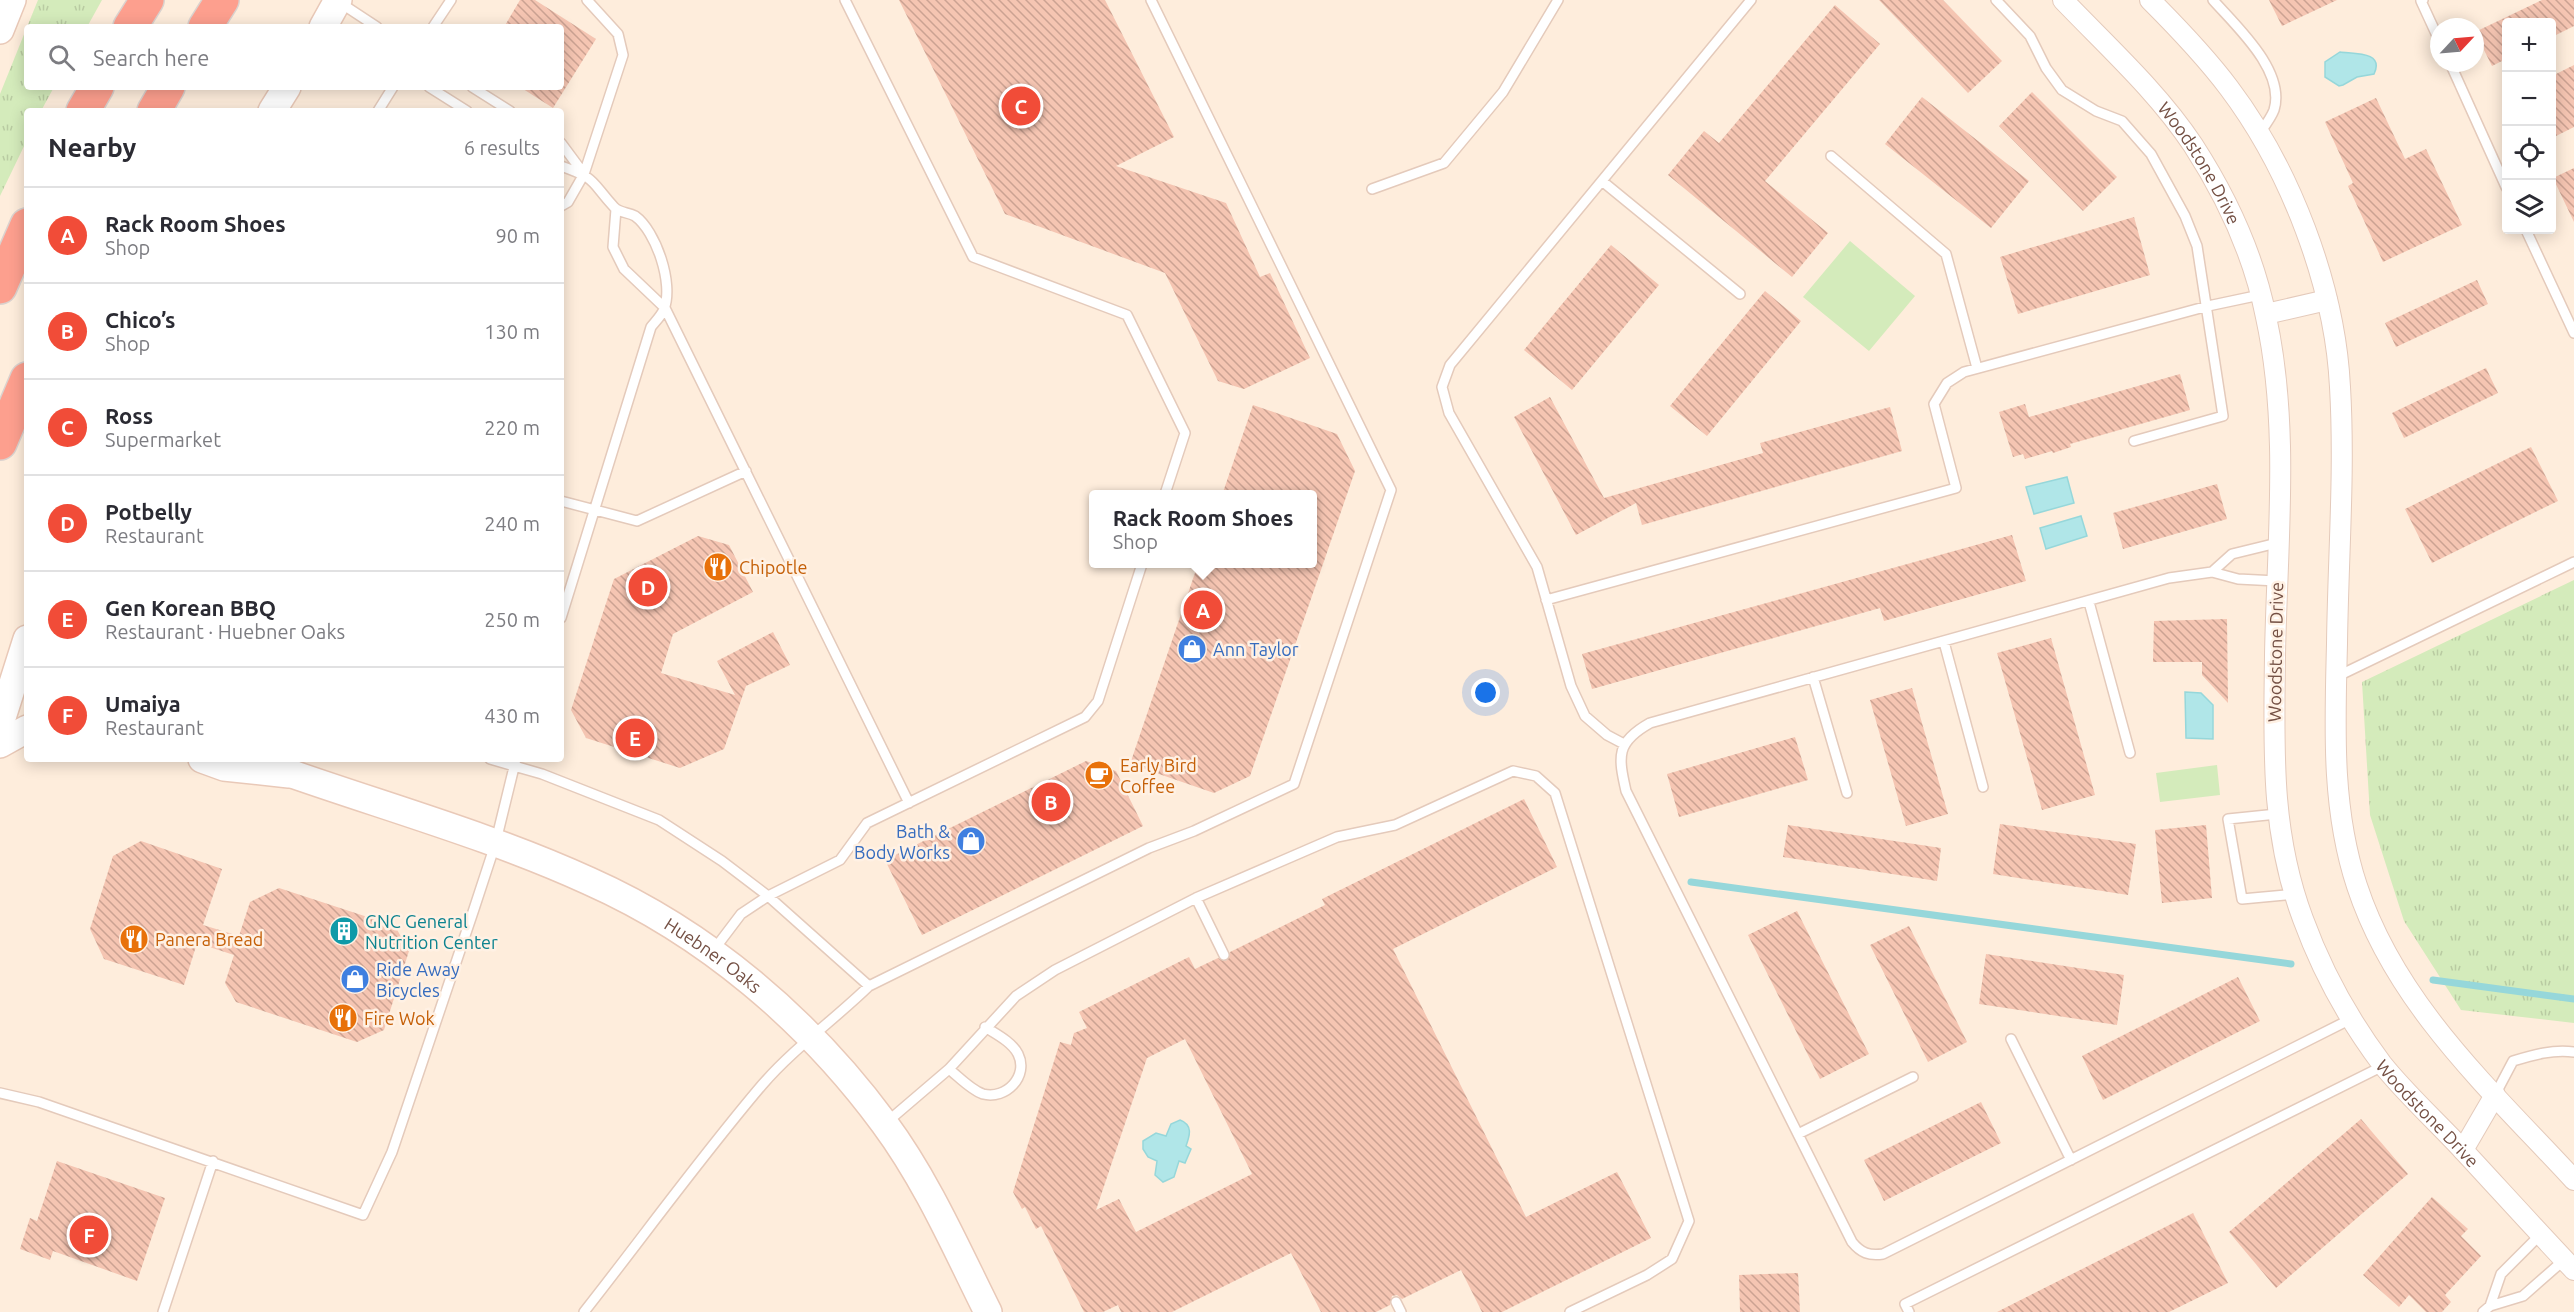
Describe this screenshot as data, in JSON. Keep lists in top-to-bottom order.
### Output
{
  "streets": {
    "street": ["Woodstone Drive", "Huebner Oaks"]
  },
  "places": {
    "restaurant": ["Chipotle", "Panera Bread", "Fire Wok"],
    "shop": ["Ann Taylor", "Bath & Body Works", "Ride Away Bicycles"],
    "cafe": ["Early Bird Coffee"],
    "building": ["GNC General Nutrition Center"]
  },
  "north": "top right",
  "page": {
    "map_buttons": ["+", "−"],
    "search": "Search here",
    "pins": [
      "C",
      "D",
      "A",
      "E",
      "B",
      "F"
    ],
    "heading": ["Nearby", "6 results"],
    "list": [
      {
        "mark": "A",
        "name": "Rack Room Shoes",
        "note": "Shop",
        "value": "90 m"
      },
      {
        "mark": "B",
        "name": "Chico’s",
        "note": "Shop",
        "value": "130 m"
      },
      {
        "mark": "C",
        "name": "Ross",
        "note": "Supermarket",
        "value": "220 m"
      },
      {
        "mark": "D",
        "name": "Potbelly",
        "note": "Restaurant",
        "value": "240 m"
      },
      {
        "mark": "E",
        "name": "Gen Korean BBQ",
        "note": "Restaurant · Huebner Oaks",
        "value": "250 m"
      },
      {
        "mark": "F",
        "name": "Umaiya",
        "note": "Restaurant",
        "value": "430 m"
      }
    ],
    "popup": ["Rack Room Shoes", "Shop"]
  }
}
